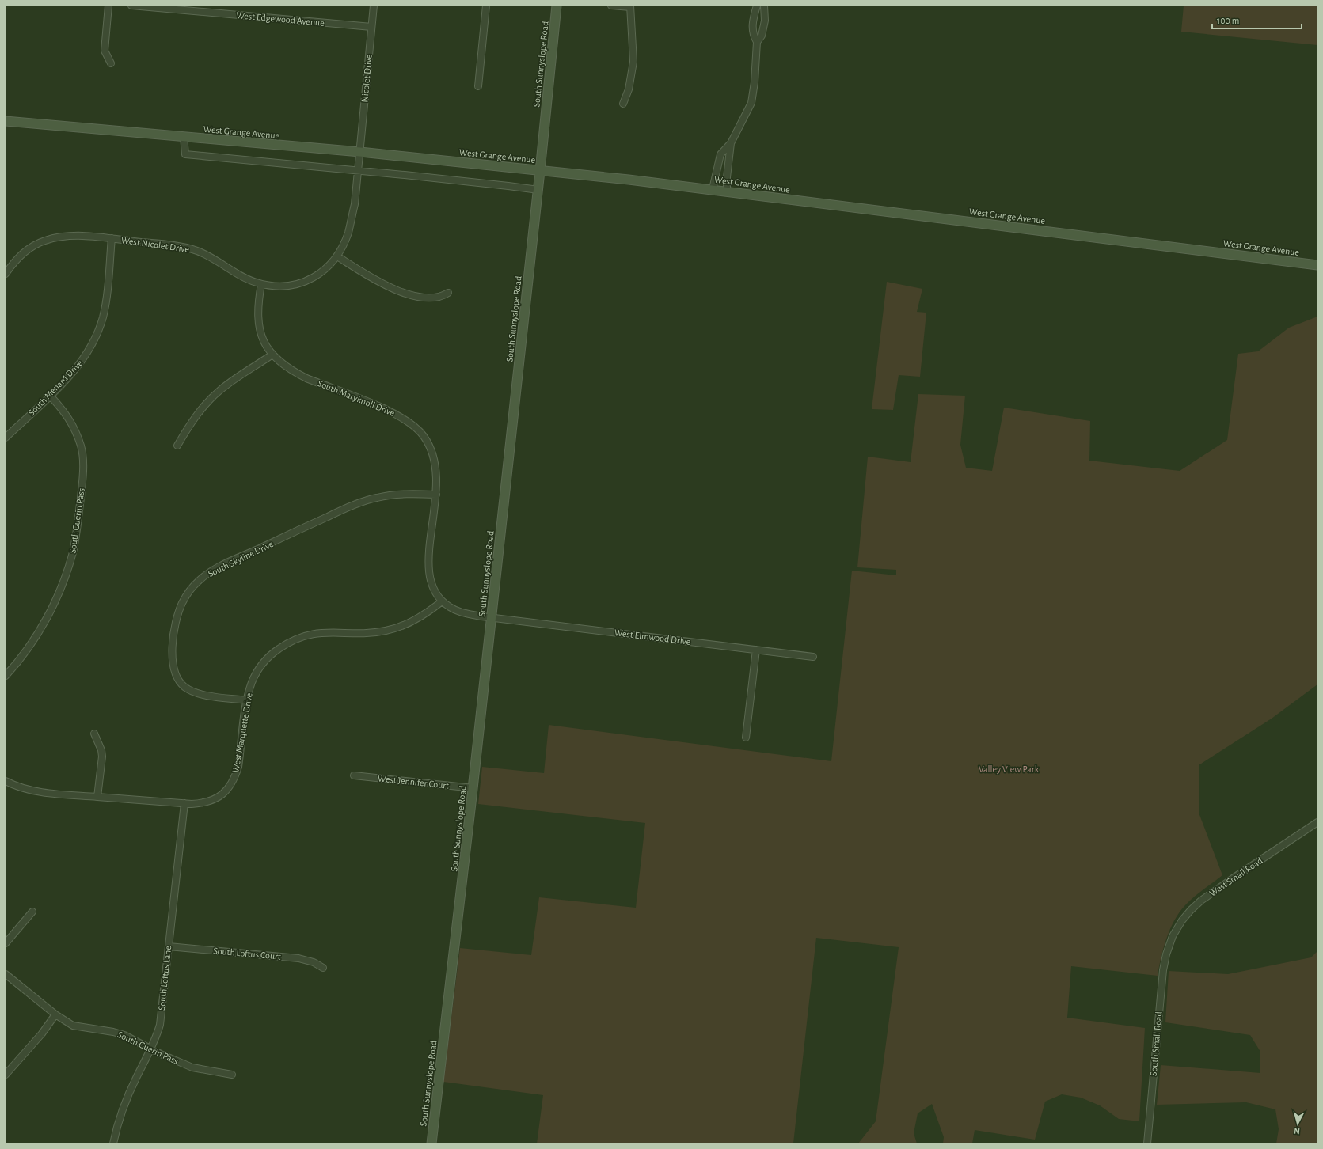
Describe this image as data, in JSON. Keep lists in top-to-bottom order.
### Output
{
  "streets": {
    "street": [
      "West Edgewood Avenue",
      "South Sunnyslope Road",
      "Nicolet Drive",
      "West Grange Avenue",
      "West Nicolet Drive",
      "South Menard Drive",
      "South Maryknoll Drive",
      "South Guerin Pass",
      "South Skyline Drive",
      "West Elmwood Drive",
      "West Marquette Drive",
      "West Jennifer Court",
      "West Small Road",
      "South Loftus Court",
      "South Loftus Lane",
      "South Small Road"
    ]
  },
  "crossings": [
    ["West Edgewood Avenue", "Nicolet Drive"],
    ["South Sunnyslope Road", "West Grange Avenue"],
    ["South Sunnyslope Road", "South Maryknoll Drive"],
    ["South Sunnyslope Road", "West Elmwood Drive"],
    ["South Sunnyslope Road", "West Jennifer Court"],
    ["Nicolet Drive", "West Grange Avenue"],
    ["Nicolet Drive", "West Nicolet Drive"],
    ["West Nicolet Drive", "South Menard Drive"],
    ["West Nicolet Drive", "South Maryknoll Drive"],
    ["South Menard Drive", "South Guerin Pass"],
    ["South Maryknoll Drive", "South Skyline Drive"],
    ["South Maryknoll Drive", "West Elmwood Drive"],
    ["South Maryknoll Drive", "West Marquette Drive"],
    ["South Guerin Pass", "South Loftus Lane"],
    ["South Skyline Drive", "West Marquette Drive"],
    ["West Marquette Drive", "South Loftus Lane"],
    ["West Small Road", "South Small Road"],
    ["South Loftus Court", "South Loftus Lane"]
  ],
  "parks": ["Valley View Park"],
  "scale_bar": "100 m",
  "north": "bottom"
}
